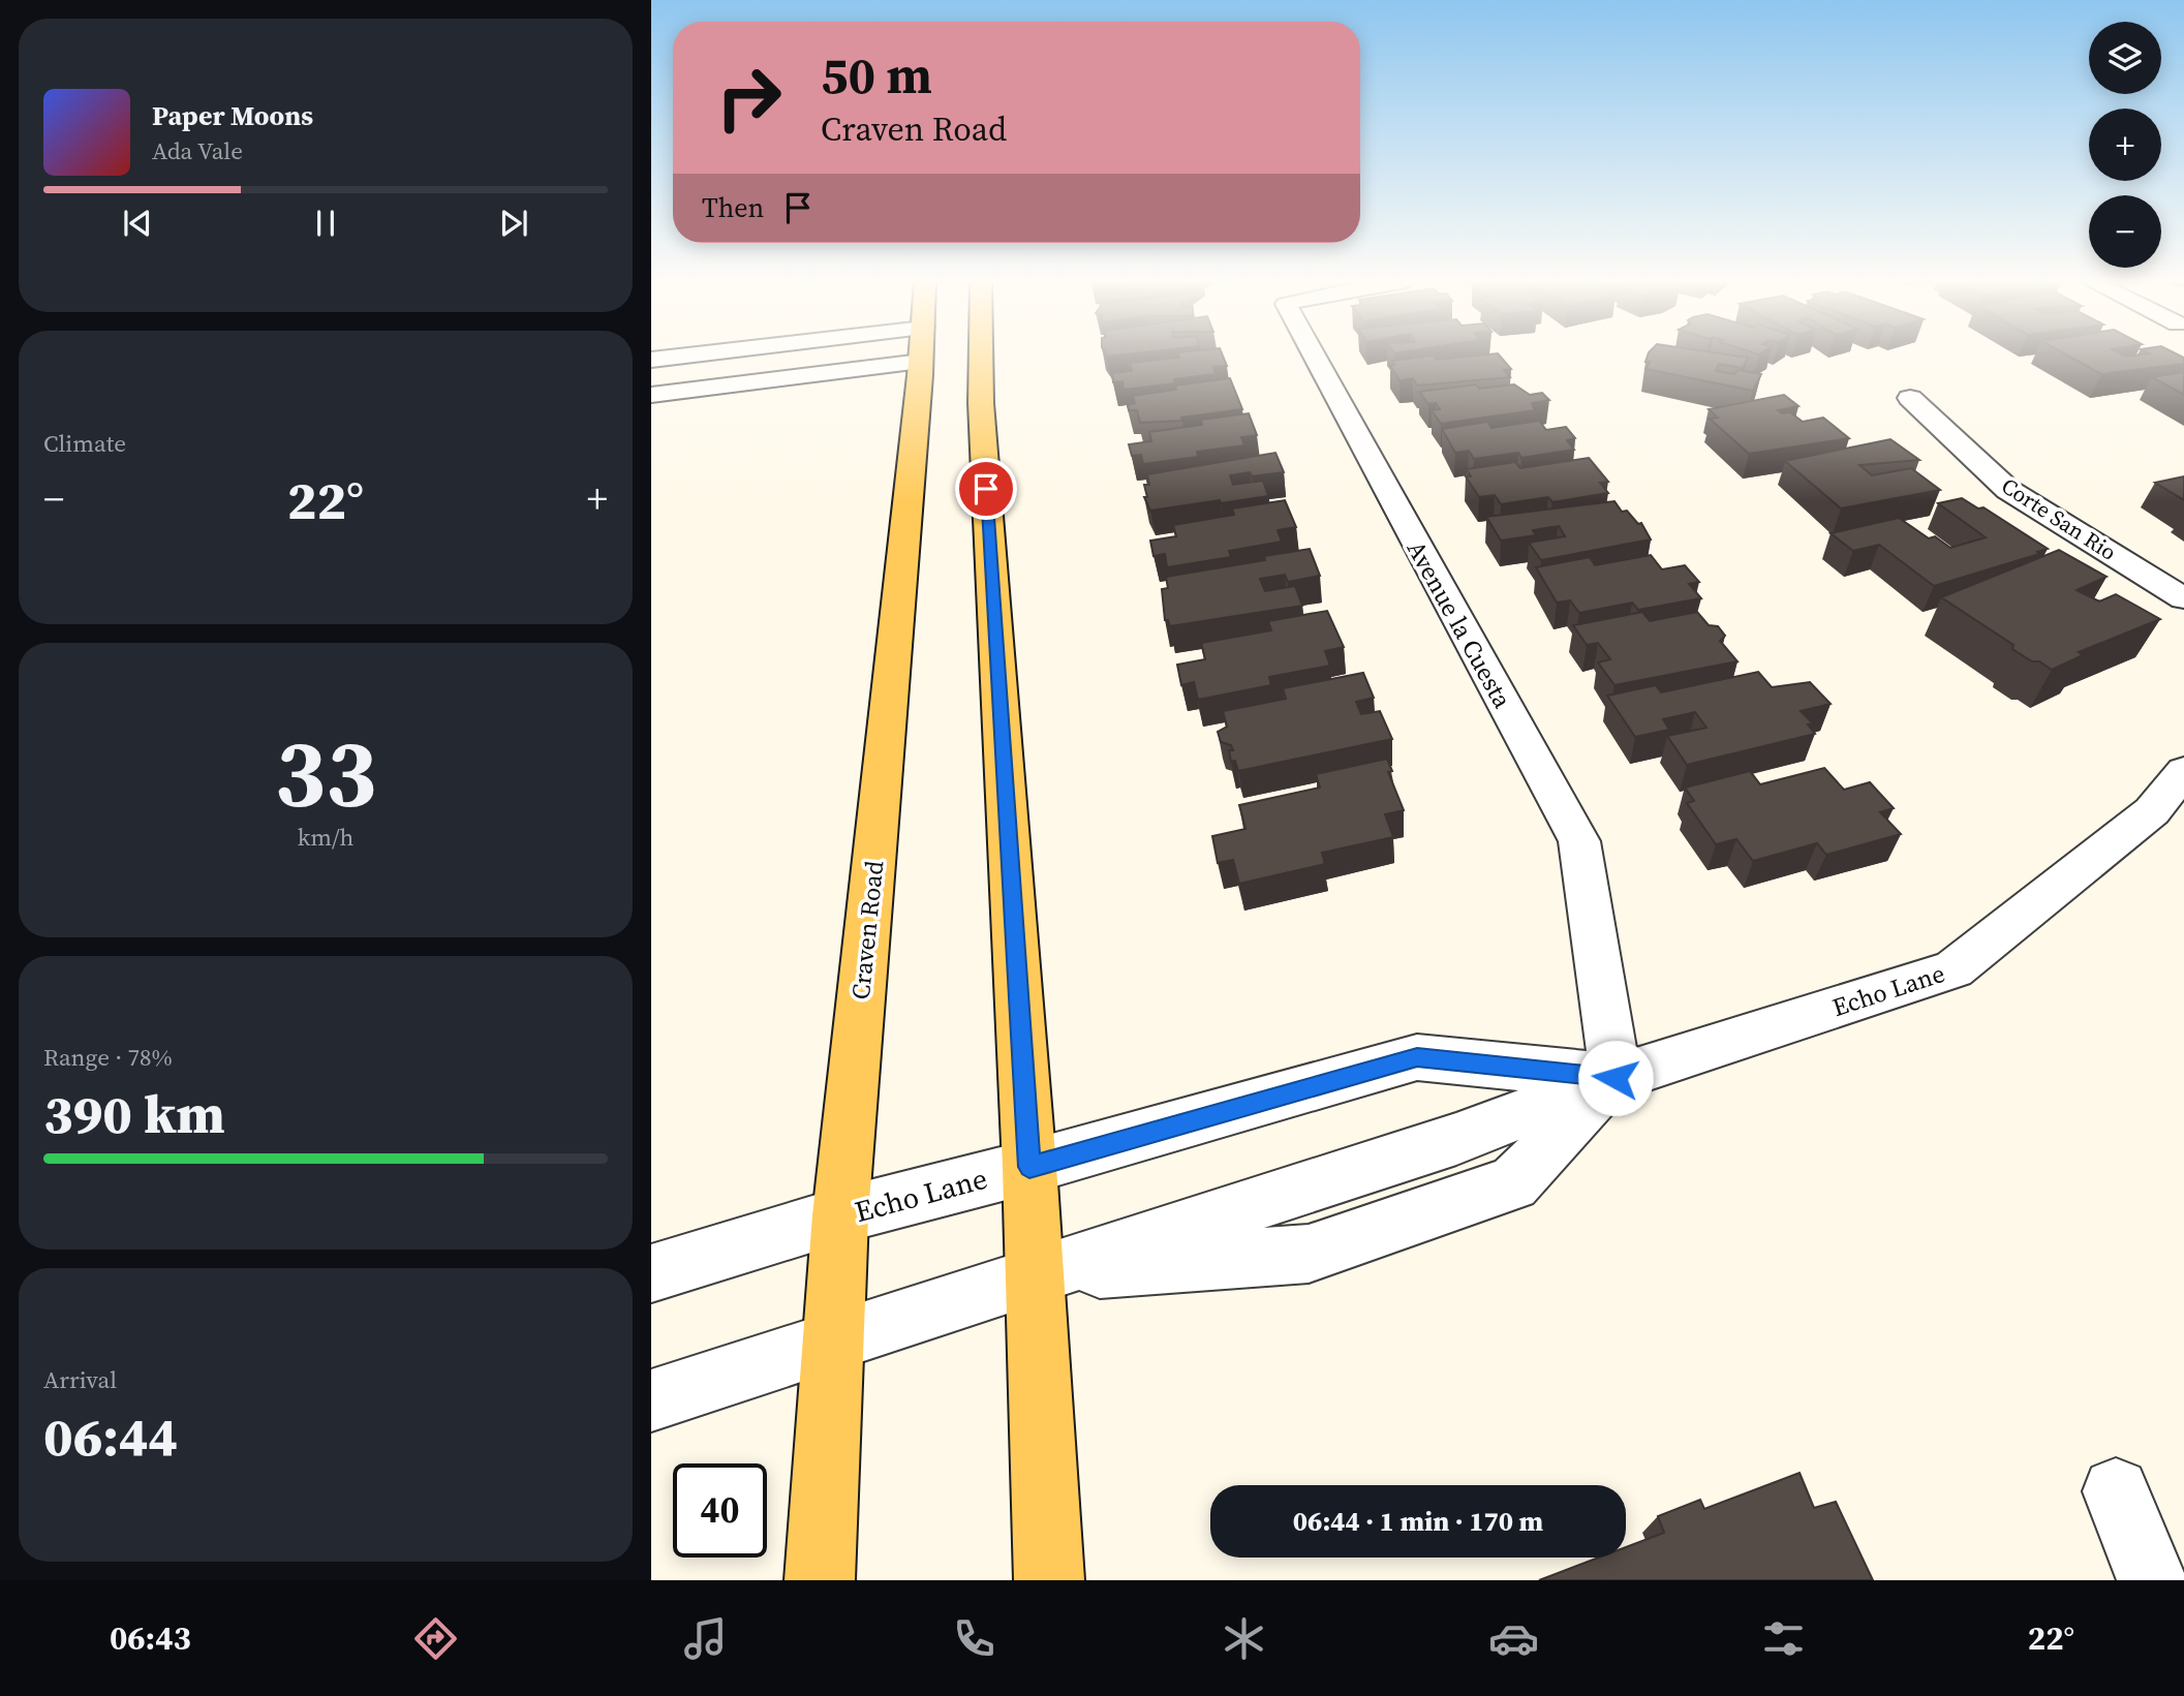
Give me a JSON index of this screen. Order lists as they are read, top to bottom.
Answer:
{
  "streets": {
    "main road": ["Craven Road"],
    "street": ["Corte San Rio", "Avenue la Cuesta", "Echo Lane"]
  },
  "crossings": [
    ["Avenue la Cuesta", "Echo Lane"],
    ["Craven Road", "Echo Lane"]
  ],
  "page": {
    "map_buttons": ["+", "−"],
    "turn": ["50 m", "Craven Road"],
    "song": ["Paper Moons", "Ada Vale"],
    "then": "Then",
    "tile": [
      "Climate",
      ["33", "km/h"],
      ["Range · 78%", "390 km"],
      ["Arrival", "06:44"]
    ],
    "heat": ["−", "22°", "+"],
    "limit": "40",
    "trip": "06:44 · 1 min · 170 m",
    "tabs": ["06:43", "22°"]
  }
}
